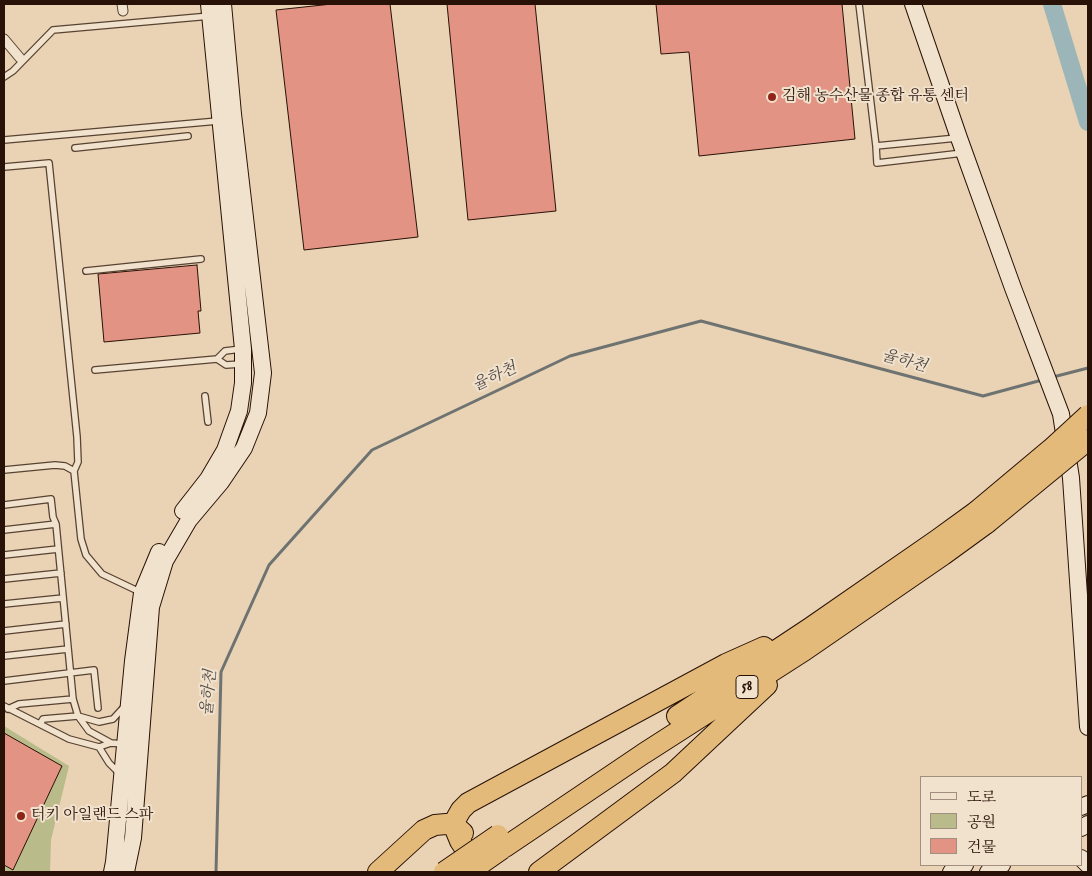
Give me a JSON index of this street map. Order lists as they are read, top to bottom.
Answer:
{
  "streets": {
    "highway": ["58"]
  },
  "water": ["율하천"],
  "places": ["김해 농수산물 종합 유통 센터", "터키 아일랜드 스파"],
  "legend": ["도로", "공원", "건물"]
}
